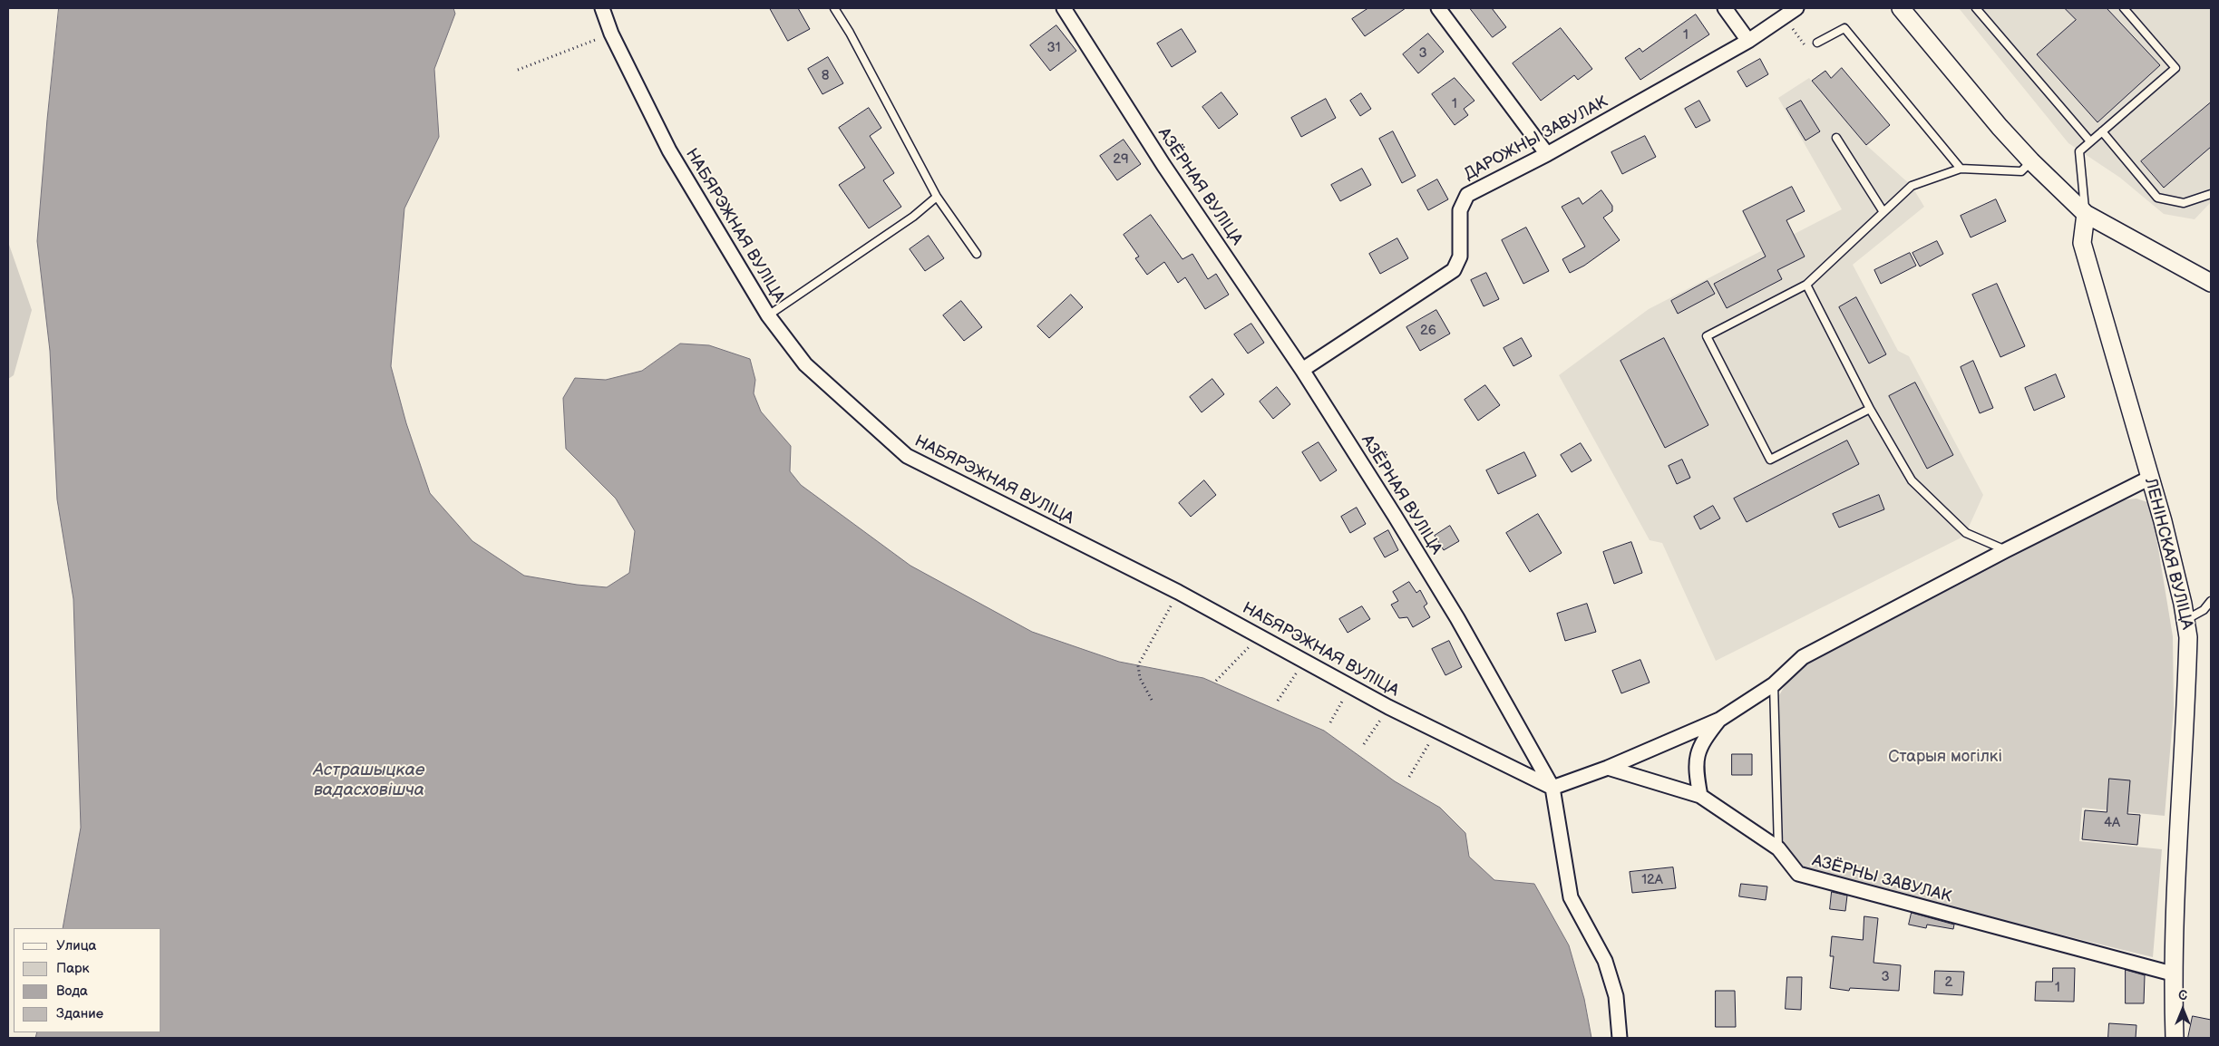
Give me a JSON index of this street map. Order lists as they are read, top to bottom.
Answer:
{
  "streets": {
    "street": [
      "ДАРОЖНЫ ЗАВУЛАК",
      "АЗЁРНАЯ ВУЛІЦА",
      "НАБЯРЭЖНАЯ ВУЛІЦА",
      "ЛЕНІНСКАЯ ВУЛІЦА",
      "АЗЁРНЫ ЗАВУЛАК"
    ]
  },
  "crossings": [
    ["ДАРОЖНЫ ЗАВУЛАК", "АЗЁРНАЯ ВУЛІЦА"],
    ["АЗЁРНАЯ ВУЛІЦА", "НАБЯРЭЖНАЯ ВУЛІЦА"],
    ["ЛЕНІНСКАЯ ВУЛІЦА", "АЗЁРНЫ ЗАВУЛАК"]
  ],
  "water": ["Астрашыцкае вадасховішча"],
  "parks": ["Старыя могілкі"],
  "house_numbers": [
    "1",
    "31",
    "3",
    "8",
    "1",
    "29",
    "26",
    "4А",
    "12А",
    "3",
    "2",
    "1"
  ],
  "legend": [
    "Улица",
    "Парк",
    "Вода",
    "Здание"
  ],
  "north": "top"
}
